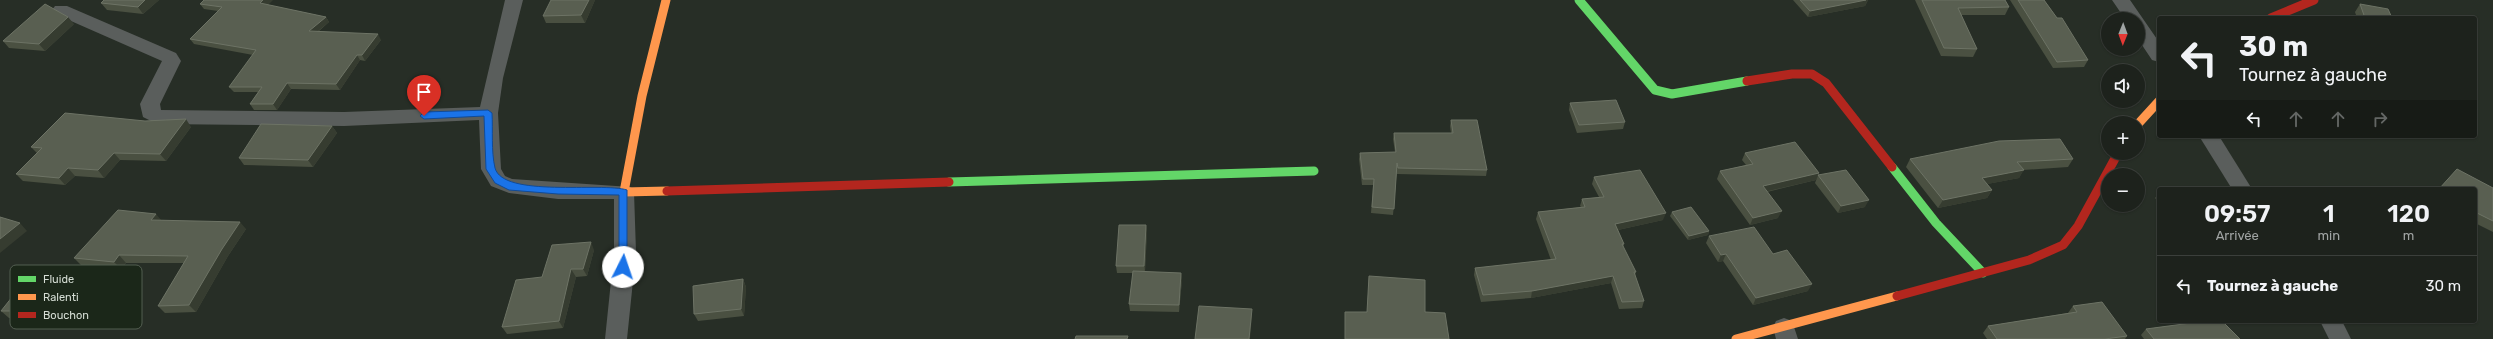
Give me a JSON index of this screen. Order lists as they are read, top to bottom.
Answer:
{
  "legend": ["Fluide", "Ralenti", "Bouchon"],
  "north": "bottom",
  "page": {
    "map_buttons": ["+", "−"],
    "turn": ["30 m", "Tournez à gauche"],
    "eta": [
      "09:57",
      "Arrivée",
      "1",
      "min",
      "120",
      "m"
    ],
    "list": [
      {
        "name": "Tournez à gauche",
        "value": "30 m"
      }
    ]
  }
}
